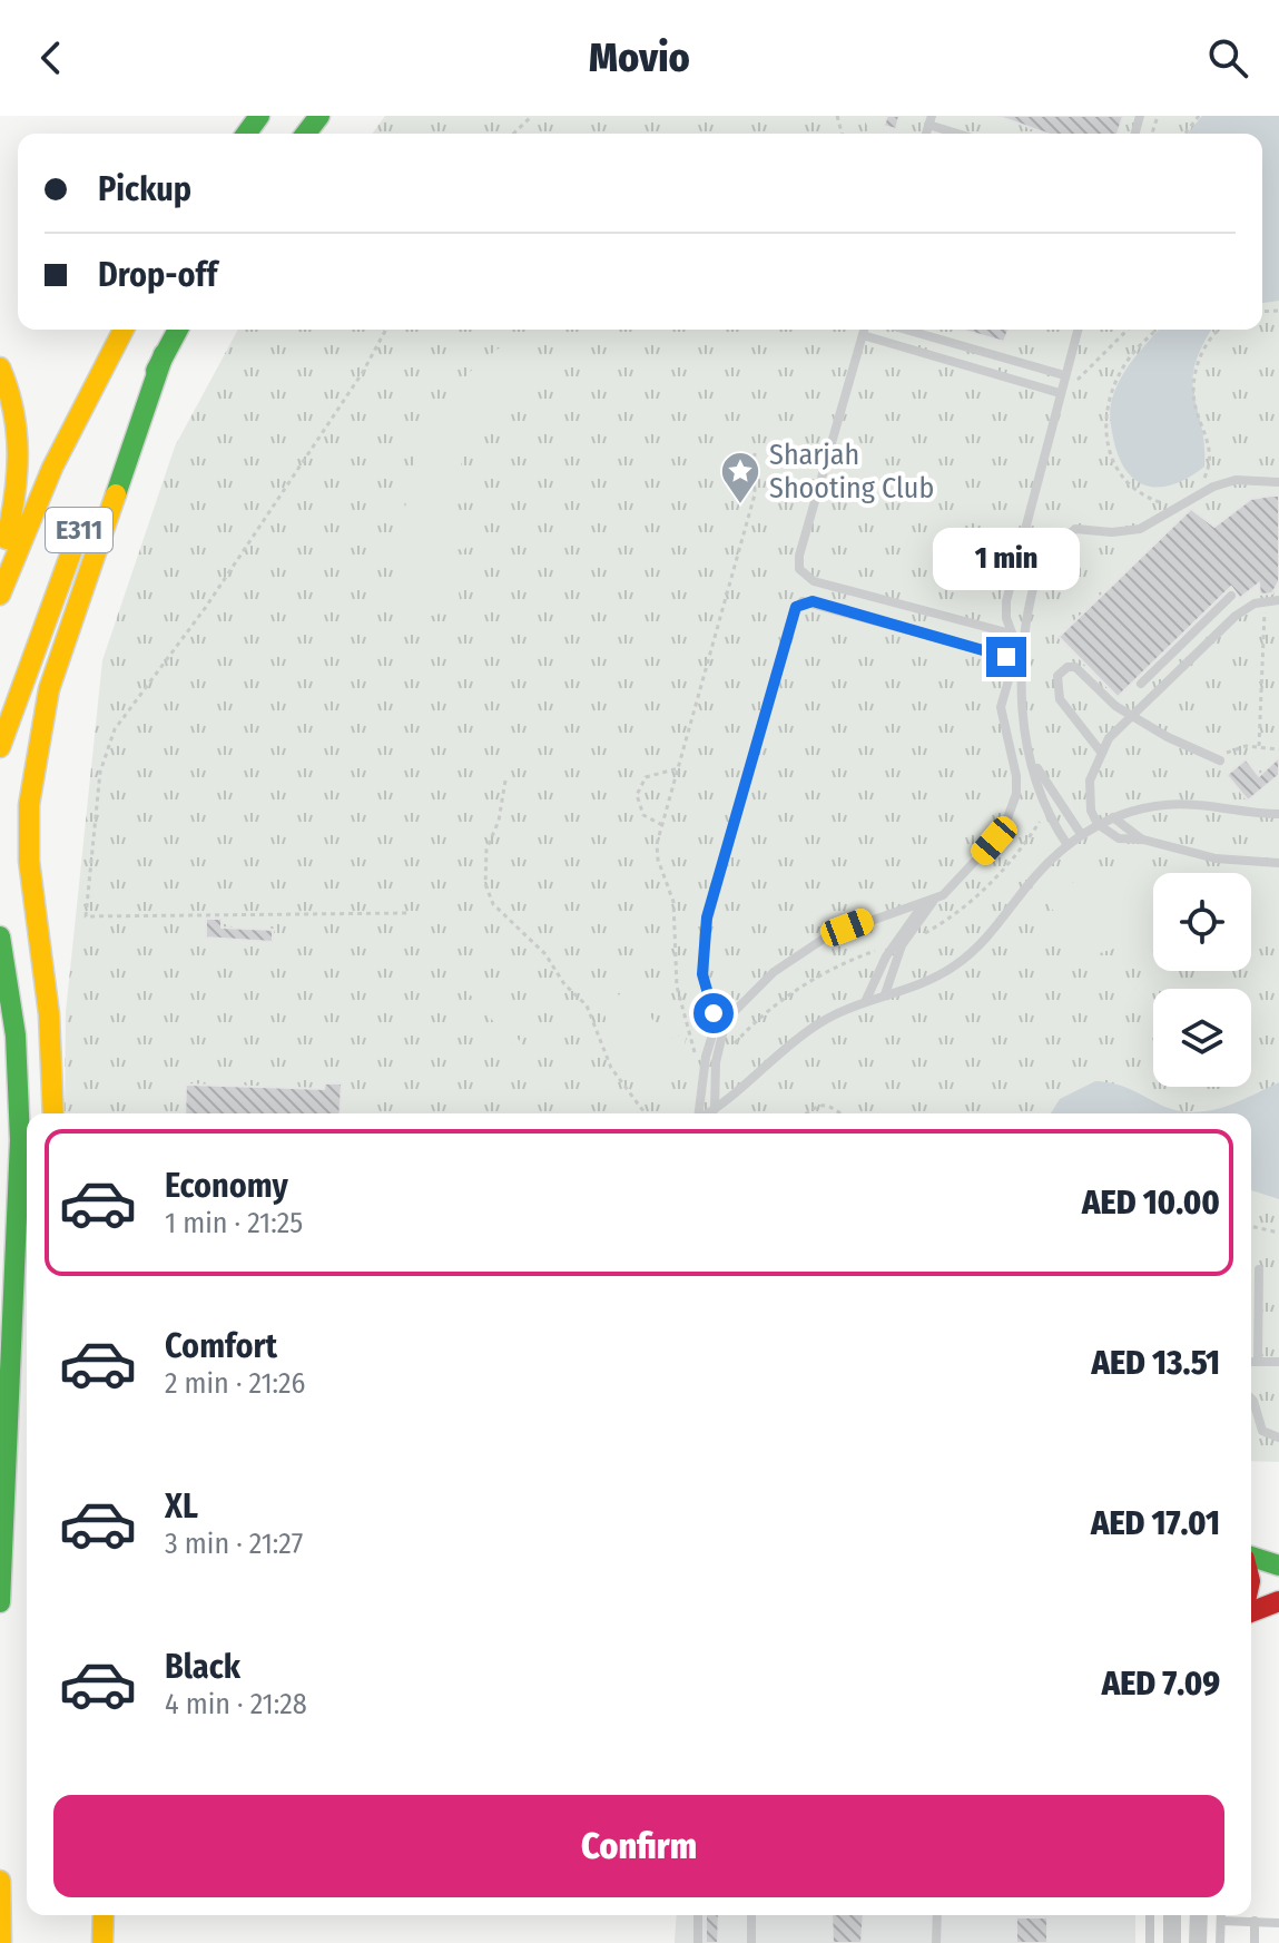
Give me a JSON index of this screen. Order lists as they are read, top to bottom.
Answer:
{
  "streets": {
    "main road": ["E311"]
  },
  "places": {
    "place": ["Sharjah Shooting Club"]
  },
  "page": {
    "header": "Movio",
    "banner": ["Pickup", "Drop-off"],
    "bubble": "1 min",
    "list": [
      {
        "name": "Economy",
        "note": "1 min · 21:25",
        "value": "AED 10.00"
      },
      {
        "name": "Comfort",
        "note": "2 min · 21:26",
        "value": "AED 13.51"
      },
      {
        "name": "XL",
        "note": "3 min · 21:27",
        "value": "AED 17.01"
      },
      {
        "name": "Black",
        "note": "4 min · 21:28",
        "value": "AED 7.09"
      }
    ],
    "buttons": "Confirm"
  }
}
